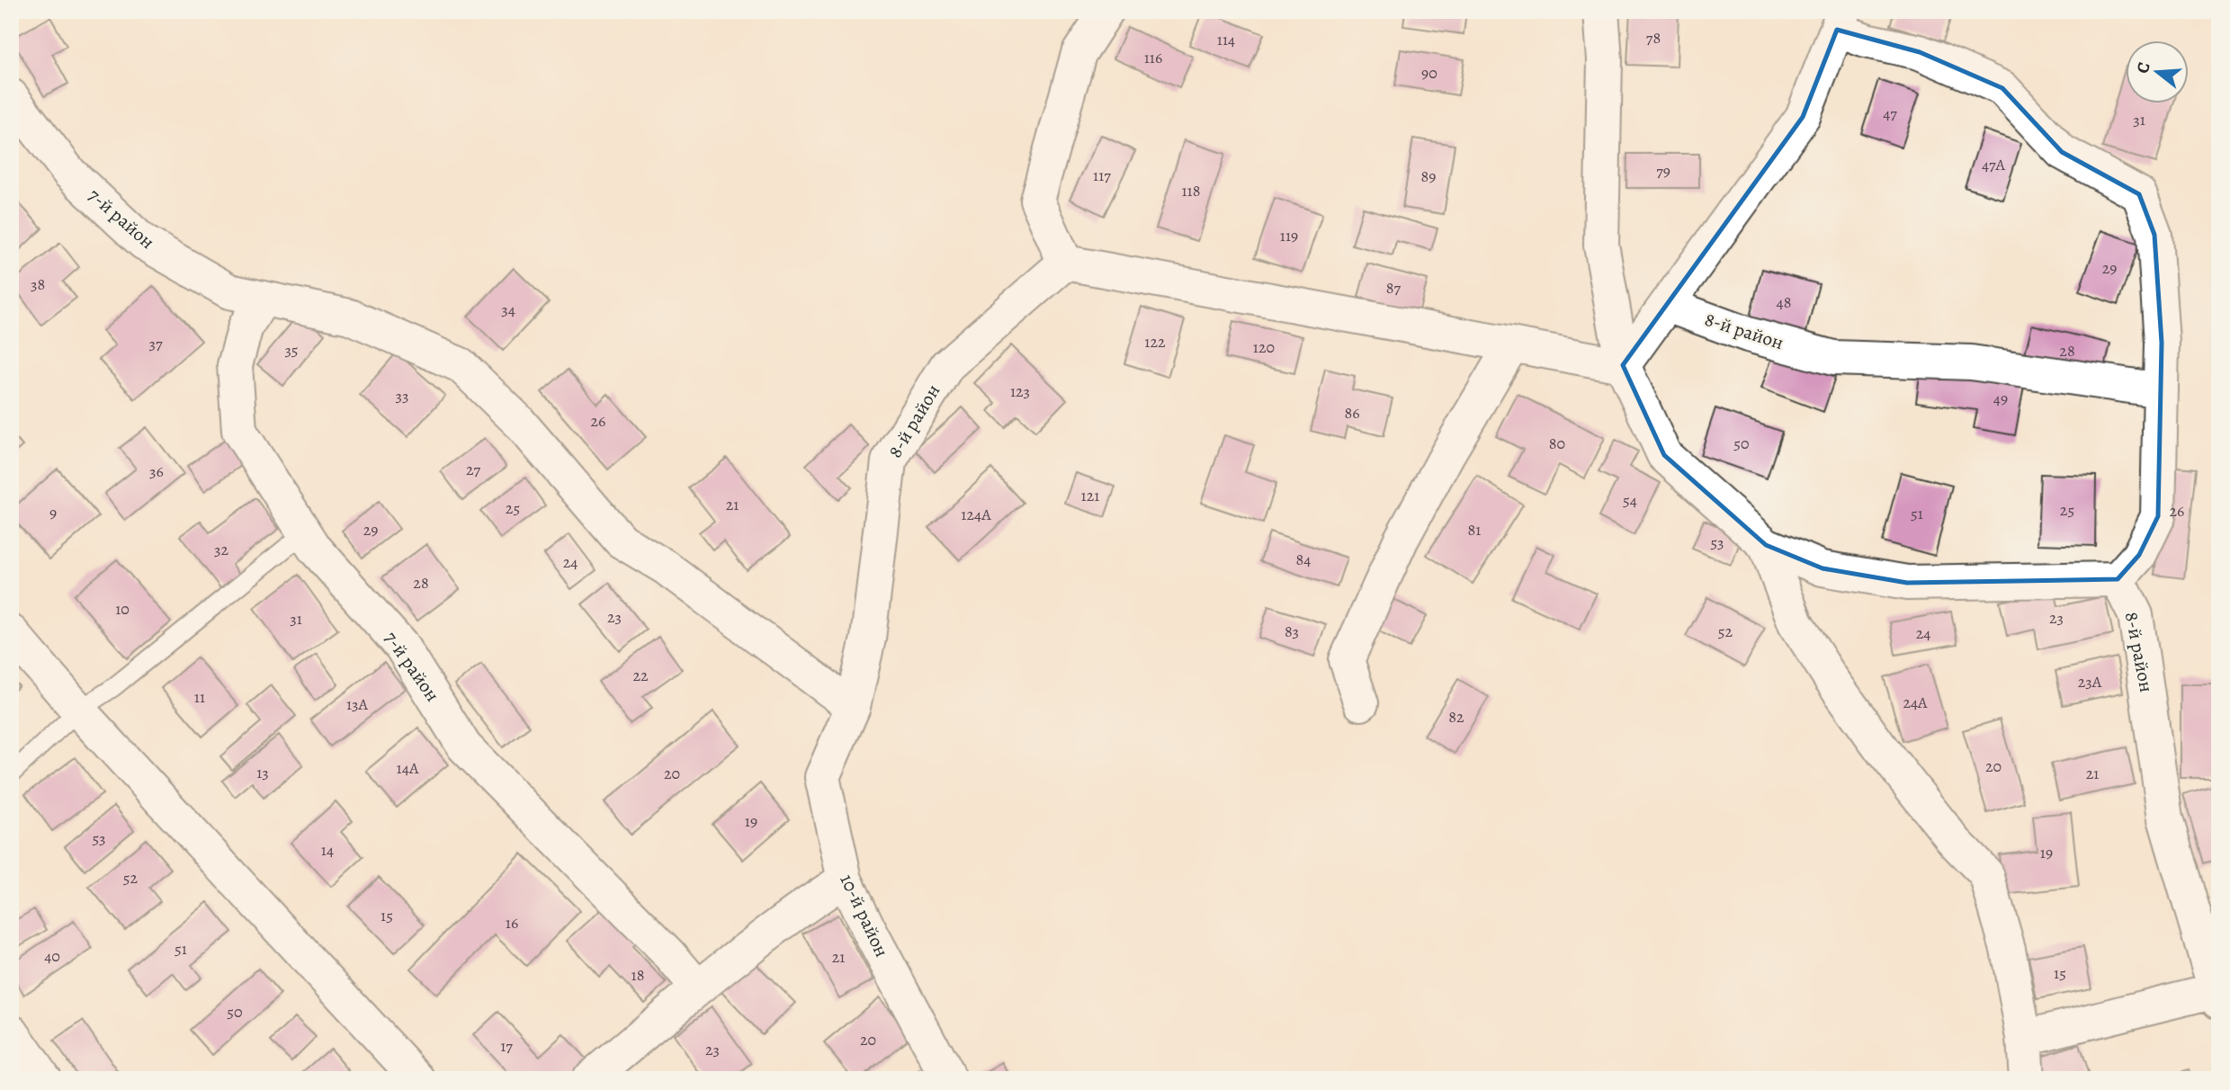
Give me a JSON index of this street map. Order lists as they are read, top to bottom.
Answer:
{
  "streets": {
    "street": ["7-й район", "8-й район", "10-й район"]
  },
  "crossings": [
    ["7-й район", "8-й район"],
    ["7-й район", "10-й район"],
    ["8-й район", "10-й район"]
  ],
  "house_numbers": [
    "78",
    "114",
    "116",
    "90",
    "47",
    "31",
    "47А",
    "79",
    "117",
    "89",
    "118",
    "119",
    "29",
    "38",
    "87",
    "48",
    "34",
    "122",
    "37",
    "120",
    "35",
    "28",
    "123",
    "33",
    "49",
    "86",
    "26",
    "80",
    "50",
    "27",
    "36",
    "121",
    "54",
    "21",
    "25",
    "25",
    "26",
    "9",
    "51",
    "124А",
    "29",
    "81",
    "53",
    "32",
    "84",
    "24",
    "28",
    "10",
    "23",
    "23",
    "31",
    "83",
    "52",
    "24",
    "22",
    "23А",
    "11",
    "24А",
    "13А",
    "82",
    "20",
    "14А",
    "13",
    "20",
    "21",
    "19",
    "53",
    "14",
    "19",
    "52",
    "15",
    "16",
    "51",
    "40",
    "21",
    "15",
    "18",
    "50",
    "20",
    "17",
    "23"
  ],
  "north": "left"
}
